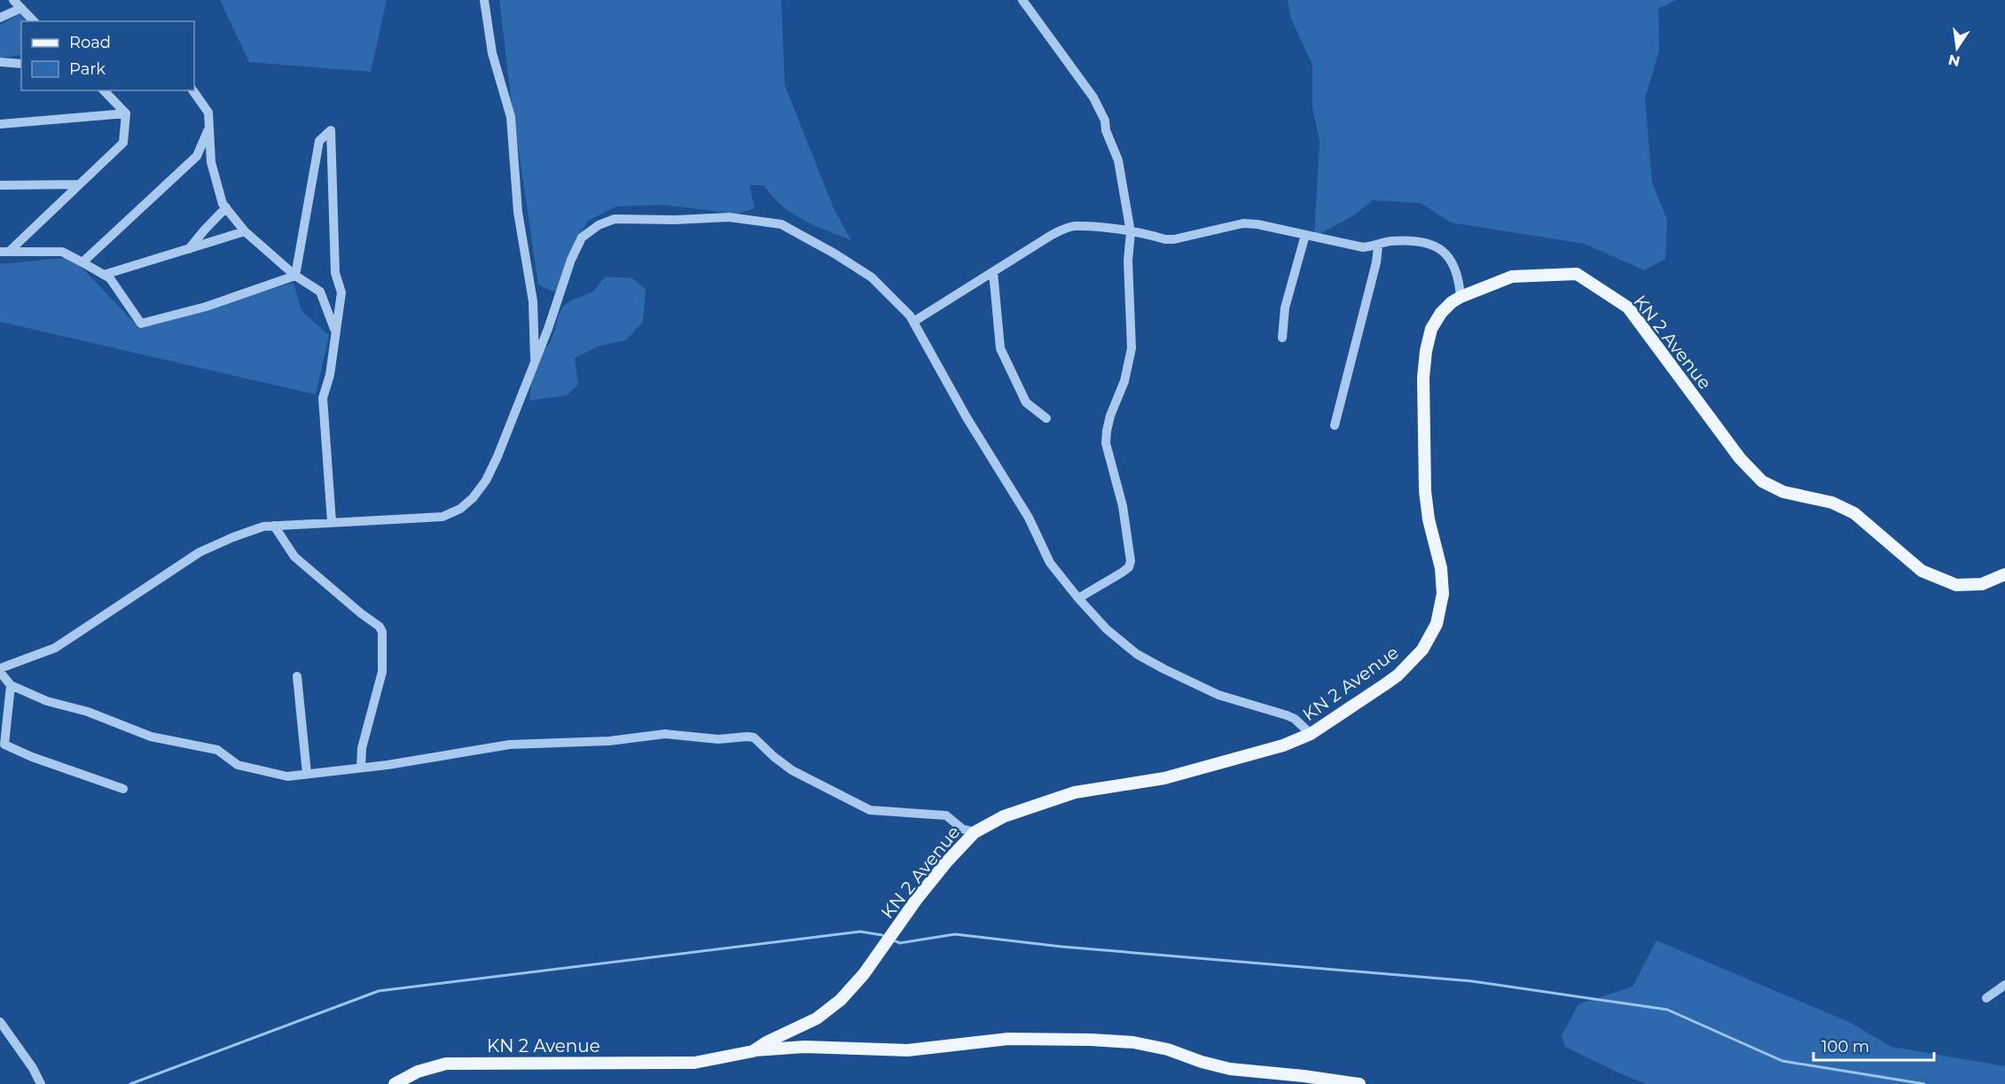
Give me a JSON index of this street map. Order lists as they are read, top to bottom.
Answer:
{
  "streets": {
    "main road": ["KN 2 Avenue"]
  },
  "legend": ["Road", "Park"],
  "scale_bar": "100 m",
  "north": "bottom"
}
